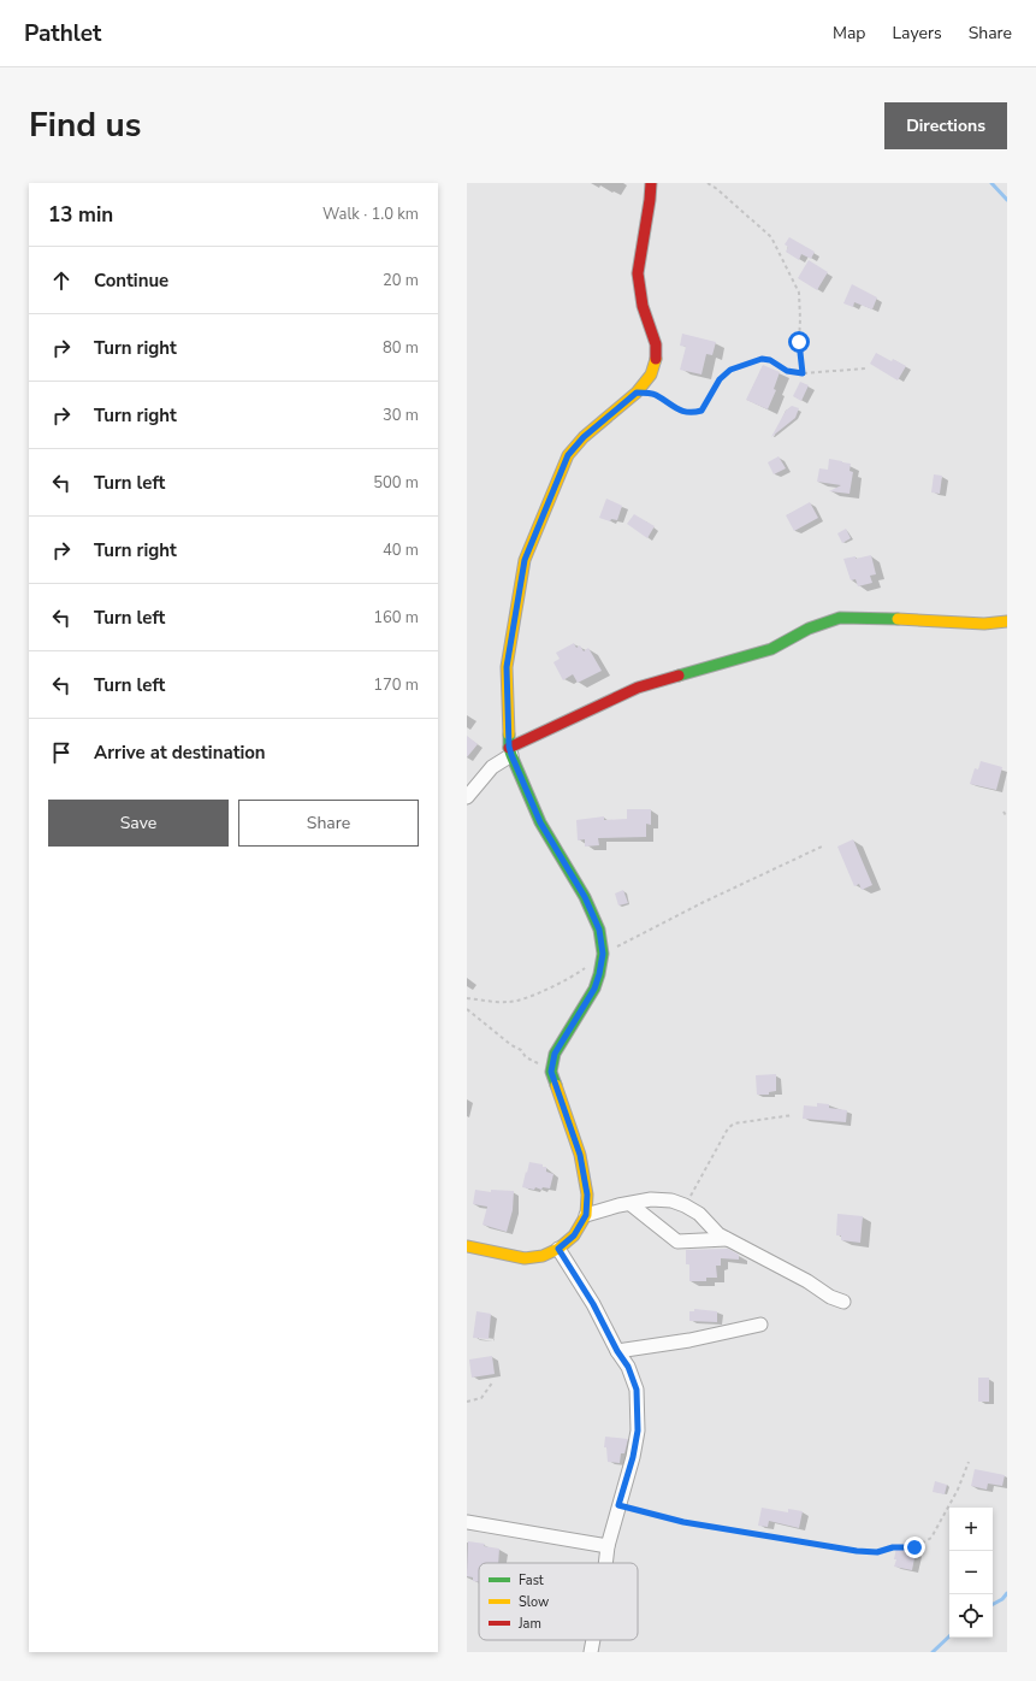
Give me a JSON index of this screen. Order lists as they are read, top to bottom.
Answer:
{
  "legend": ["Fast", "Slow", "Jam"],
  "page": {
    "header": "Pathlet",
    "nav": ["Map", "Layers", "Share"],
    "title": "Find us",
    "buttons": [
      "Directions",
      ["Save", "Share"]
    ],
    "heading": ["13 min", "Walk · 1.0 km"],
    "list": [
      ["Continue", "20 m"],
      ["Turn right", "80 m"],
      ["Turn right", "30 m"],
      ["Turn left", "500 m"],
      ["Turn right", "40 m"],
      ["Turn left", "160 m"],
      ["Turn left", "170 m"],
      "Arrive at destination"
    ],
    "map_buttons": ["+", "−"]
  }
}
